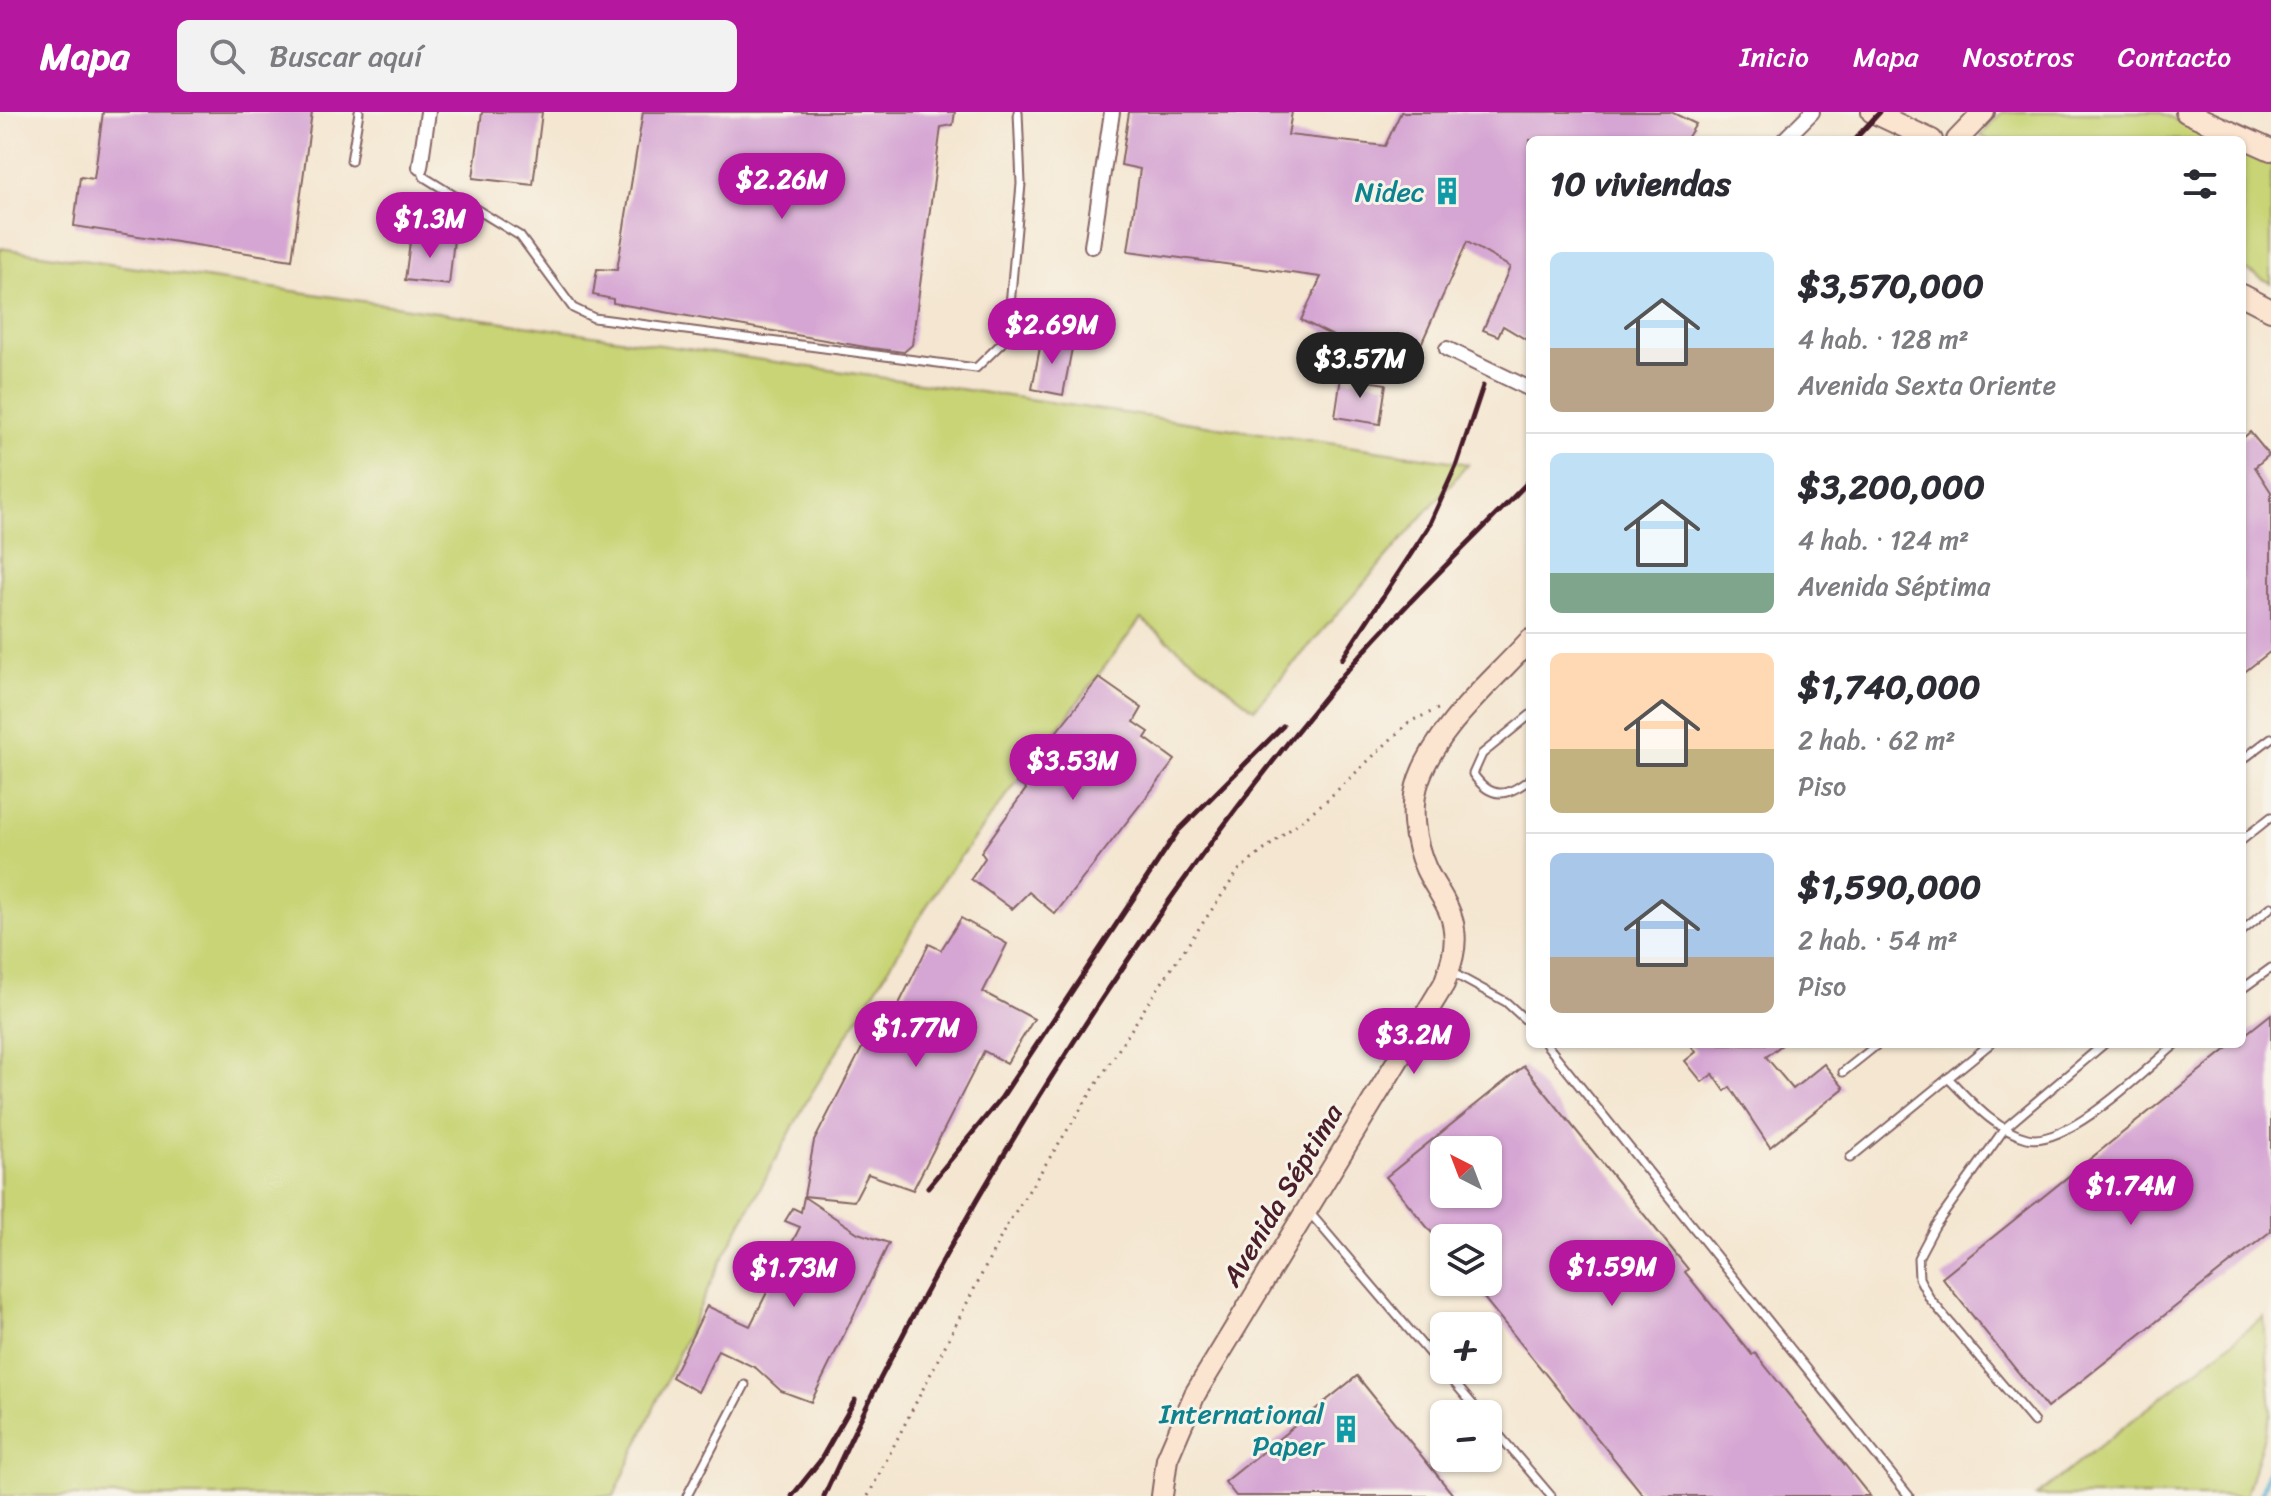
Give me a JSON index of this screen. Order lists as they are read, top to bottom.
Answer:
{
  "streets": {
    "street": ["Avenida Séptima"]
  },
  "places": {
    "building": ["Nidec", "International Paper"]
  },
  "north": "top left",
  "page": {
    "header": "Mapa",
    "search": "Buscar aquí",
    "nav": [
      "Inicio",
      "Mapa",
      "Nosotros",
      "Contacto"
    ],
    "heading": "10 viviendas",
    "price": [
      "$2.26M",
      "$1.3M",
      "$2.69M",
      "$3.57M",
      "$3.53M",
      "$1.77M",
      "$3.2M",
      "$1.74M",
      "$1.59M",
      "$1.73M"
    ],
    "list": [
      {
        "name": "$3,570,000",
        "note": "4 hab. · 128 m² · Avenida Sexta Oriente"
      },
      {
        "name": "$3,200,000",
        "note": "4 hab. · 124 m² · Avenida Séptima"
      },
      {
        "name": "$1,740,000",
        "note": "2 hab. · 62 m² · Piso"
      },
      {
        "name": "$1,590,000",
        "note": "2 hab. · 54 m² · Piso"
      }
    ],
    "map_buttons": ["+", "−"]
  }
}
